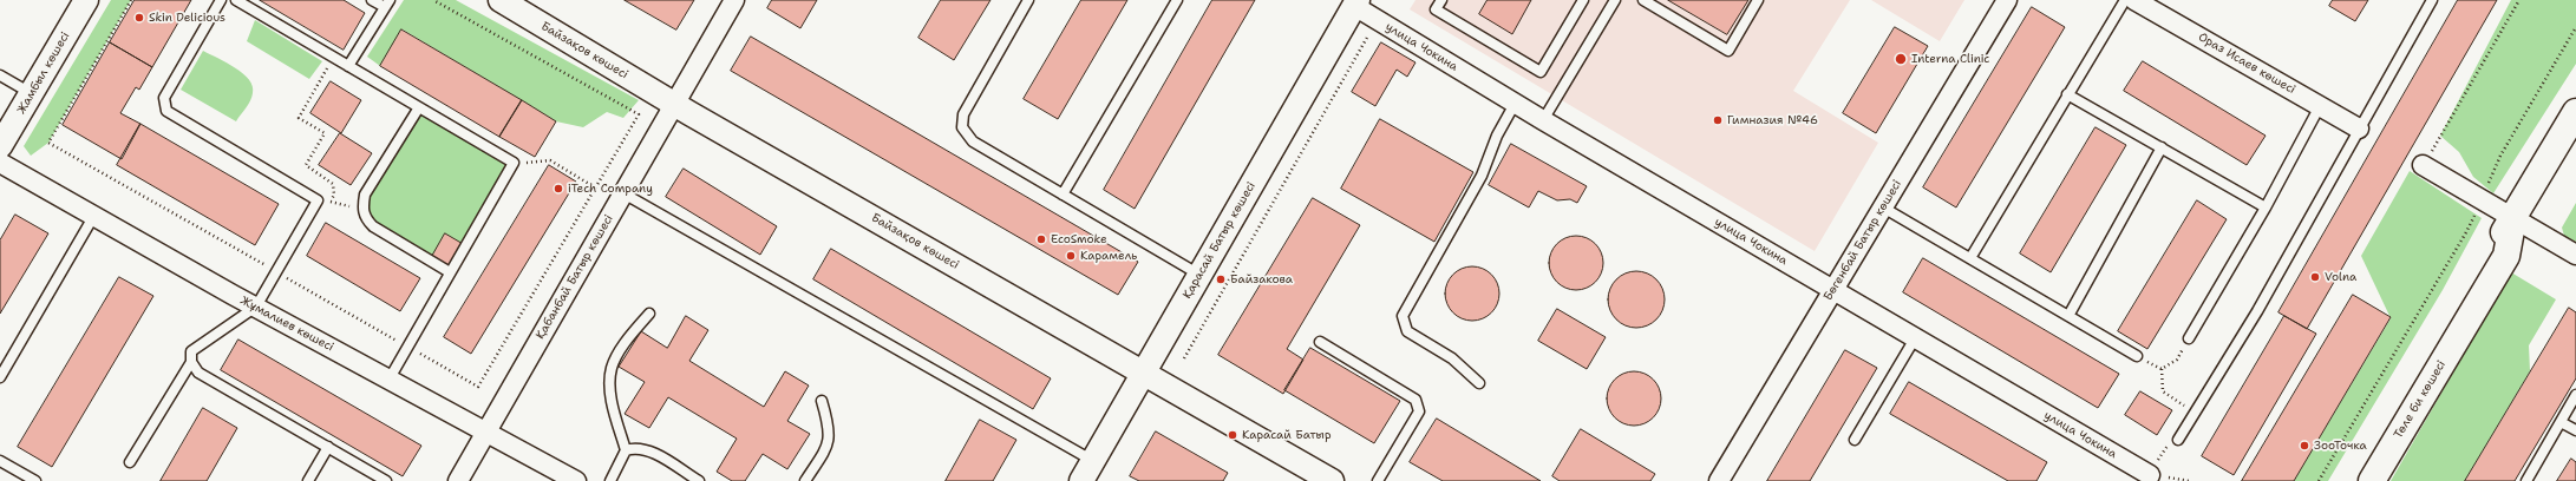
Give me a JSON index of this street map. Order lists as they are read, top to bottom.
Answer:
{
  "streets": {
    "main road": ["Төле би көшесі"],
    "street": [
      "улица Чокина",
      "Байзақов көшесі",
      "Ораз Исаев көшесі",
      "Жамбыл көшесі",
      "Қарасай Батыр көшесі",
      "Бөгенбай Батыр көшесі",
      "Қабанбай Батыр көшесі",
      "Жұмалиев көшесі"
    ]
  },
  "crossings": [
    ["улица Чокина", "Қарасай Батыр көшесі"],
    ["улица Чокина", "Бөгенбай Батыр көшесі"],
    ["Байзақов көшесі", "Қарасай Батыр көшесі"],
    ["Байзақов көшесі", "Қабанбай Батыр көшесі"],
    ["Қабанбай Батыр көшесі", "Жұмалиев көшесі"]
  ],
  "places": [
    "Skin Delicious",
    "Interna Clinic",
    "Гимназия №46",
    "iTech Company",
    "EcoSmoke",
    "Карамель",
    "Volna",
    "Байзакова",
    "Карасай Батыр",
    "ЗооТочка"
  ]
}
